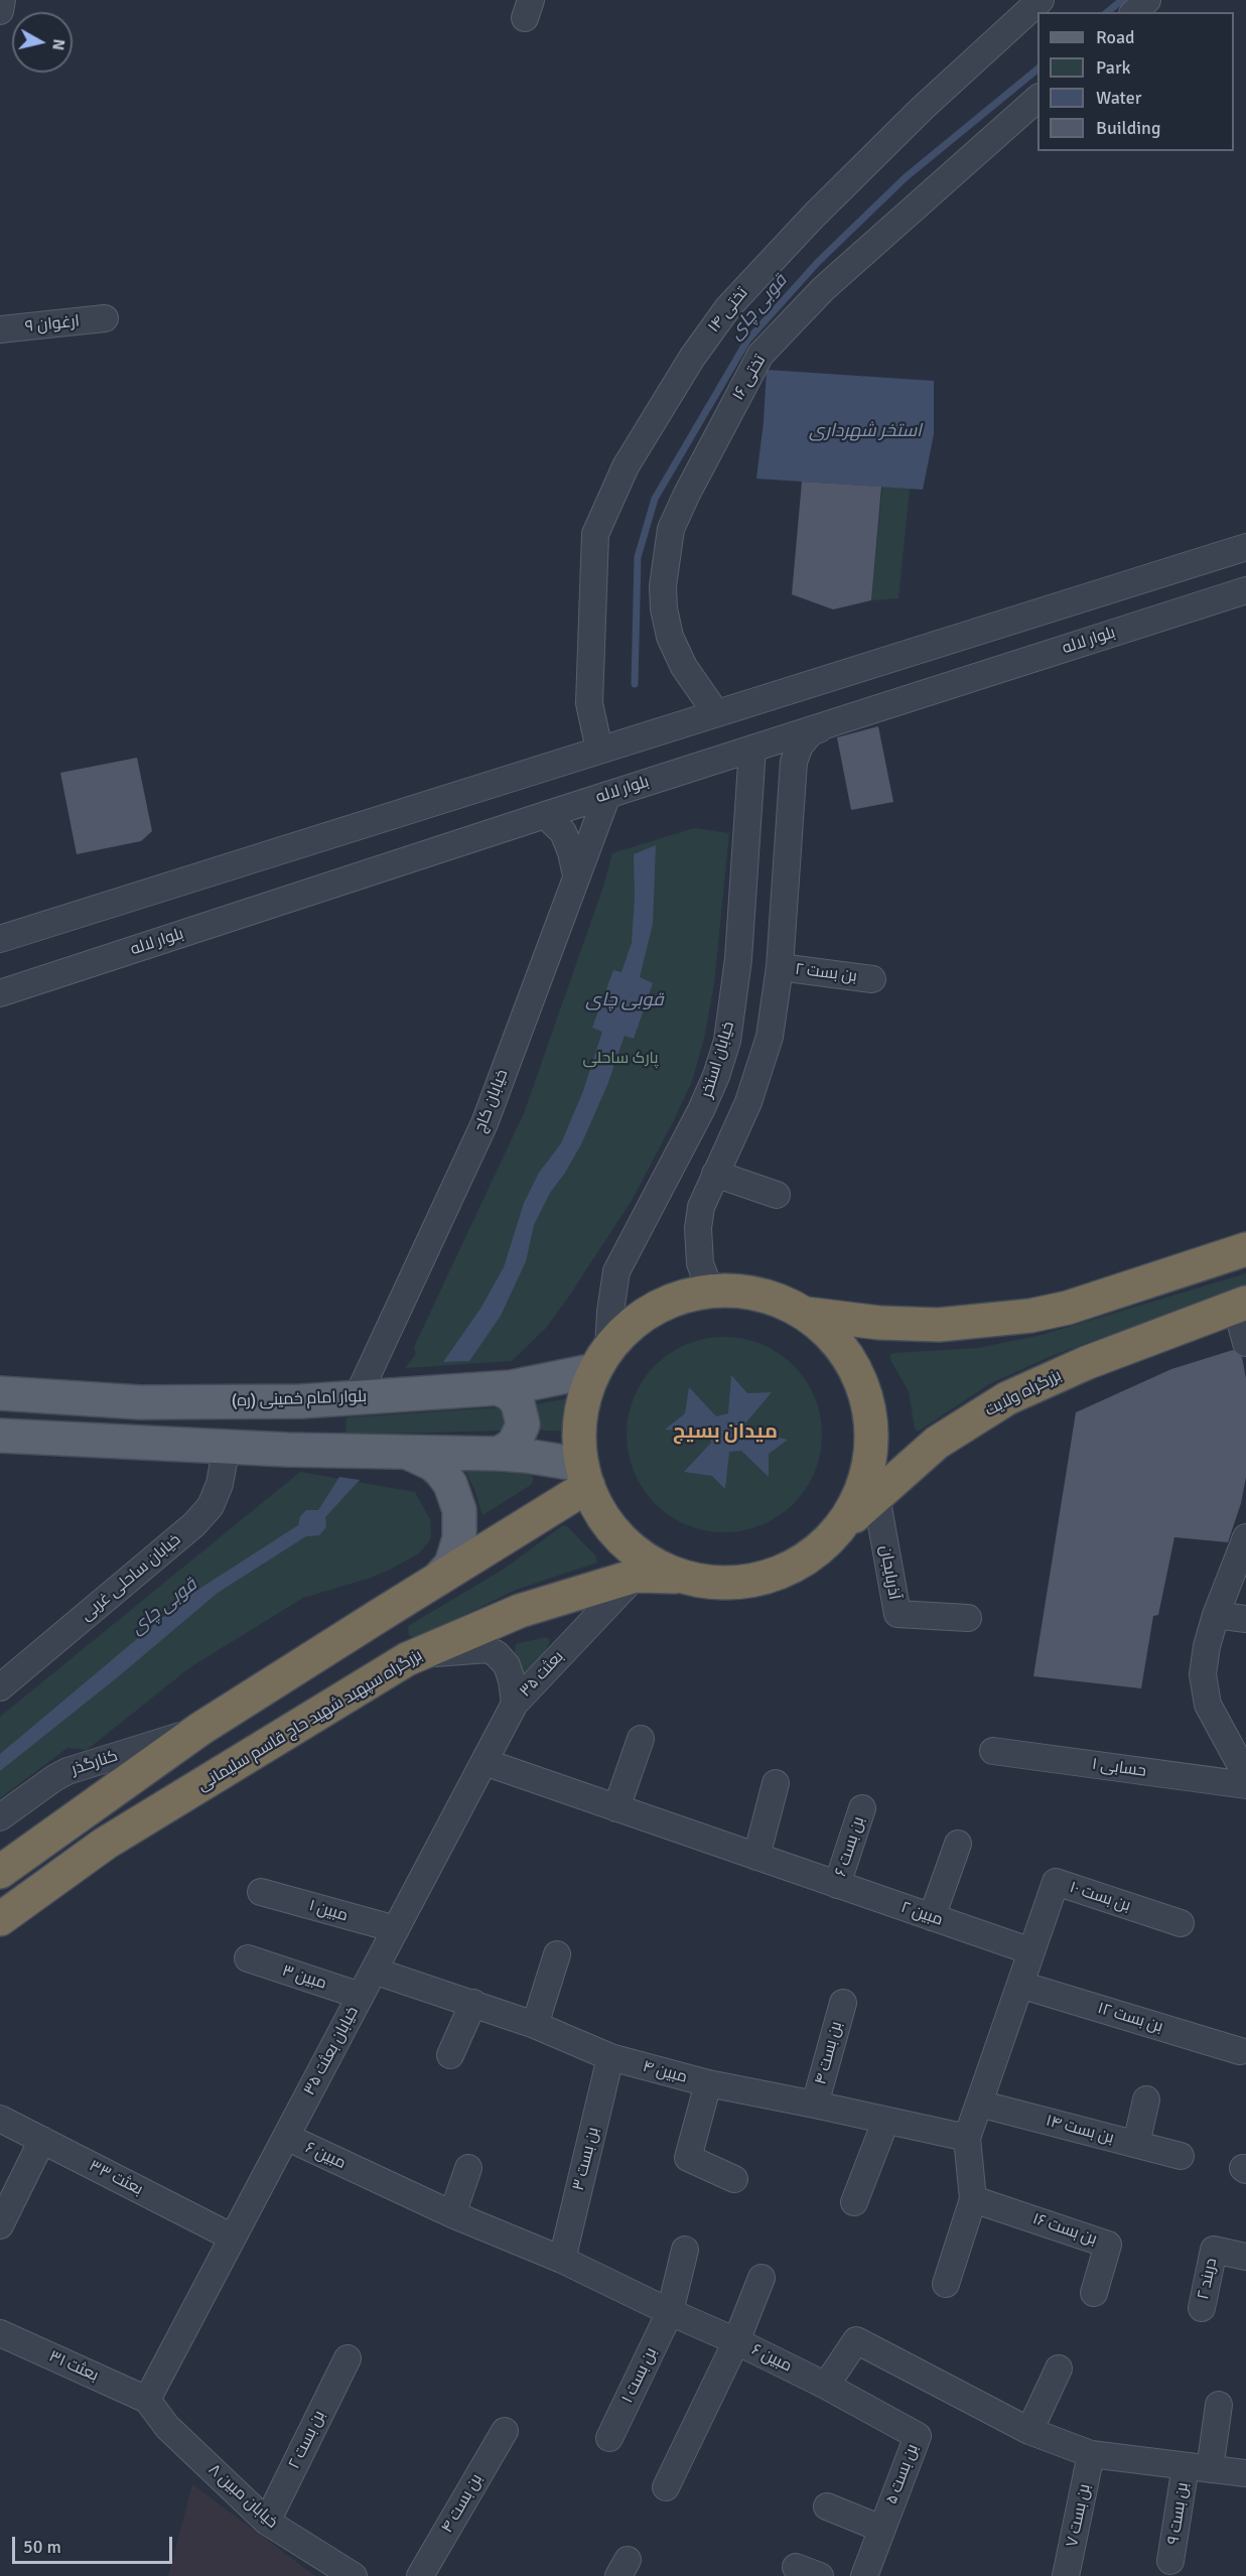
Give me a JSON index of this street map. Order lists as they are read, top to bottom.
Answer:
{
  "streets": {
    "highway": ["بزرگراه ولایت", "بزرگراه سپهبد شهید حاج قاسم سلیمانی"],
    "main road": ["بلوار امام خمینی (ره)"],
    "street": [
      "تختی ۱۴",
      "ارغوان ۹",
      "تختی ۱۶",
      "بلوار لاله",
      "بن بست ۲",
      "خیابان استخر",
      "خیابان کاج",
      "آذربایجان",
      "خیابان ساحلی غربی",
      "بعثت ۳۵",
      "کنارگذر",
      "حسابی ۱",
      "بن بست ۶",
      "بن بست ۱۰",
      "مبین ۱",
      "مبین ۲",
      "مبین ۳",
      "بن بست ۱۲",
      "خیابان بعثت ۳۵",
      "بن بست ۴",
      "مبین ۴",
      "بن بست ۱۴",
      "مبین ۶",
      "بن بست ۳",
      "بعثت ۳۳",
      "بن بست ۱۶",
      "دربند ۲",
      "بعثت ۳۱",
      "بن بست ۱",
      "بن بست ۵",
      "خیابان مبین ۸",
      "بن بست ۹",
      "بن بست ۷"
    ]
  },
  "crossings": [
    ["بلوار لاله", "خیابان استخر"],
    ["بلوار لاله", "خیابان کاج"],
    ["بن بست ۲", "خیابان مبین ۸"],
    ["خیابان استخر", "بلوار امام خمینی (ره)"],
    ["خیابان کاج", "بلوار امام خمینی (ره)"],
    ["بزرگراه ولایت", "آذربایجان"],
    ["بعثت ۳۵", "بزرگراه سپهبد شهید حاج قاسم سلیمانی"],
    ["بعثت ۳۵", "خیابان بعثت ۳۵"],
    ["بن بست ۶", "مبین ۲"],
    ["بن بست ۱۰", "مبین ۲"],
    ["مبین ۱", "خیابان بعثت ۳۵"],
    ["مبین ۲", "خیابان بعثت ۳۵"],
    ["مبین ۳", "خیابان بعثت ۳۵"],
    ["خیابان بعثت ۳۵", "مبین ۴"],
    ["خیابان بعثت ۳۵", "مبین ۶"],
    ["خیابان بعثت ۳۵", "بعثت ۳۳"],
    ["خیابان بعثت ۳۵", "بعثت ۳۱"],
    ["خیابان بعثت ۳۵", "خیابان مبین ۸"],
    ["بن بست ۴", "مبین ۴"],
    ["مبین ۴", "بن بست ۳"],
    ["مبین ۶", "بن بست ۳"],
    ["مبین ۶", "بن بست ۱"],
    ["مبین ۶", "بن بست ۵"],
    ["بعثت ۳۱", "خیابان مبین ۸"]
  ],
  "districts": ["میدان بسیج"],
  "water": ["قوبی چای", "استخر شهرداری"],
  "parks": ["پارک ساحلی"],
  "legend": [
    "Road",
    "Park",
    "Water",
    "Building"
  ],
  "scale_bar": "50 m",
  "north": "right"
}
